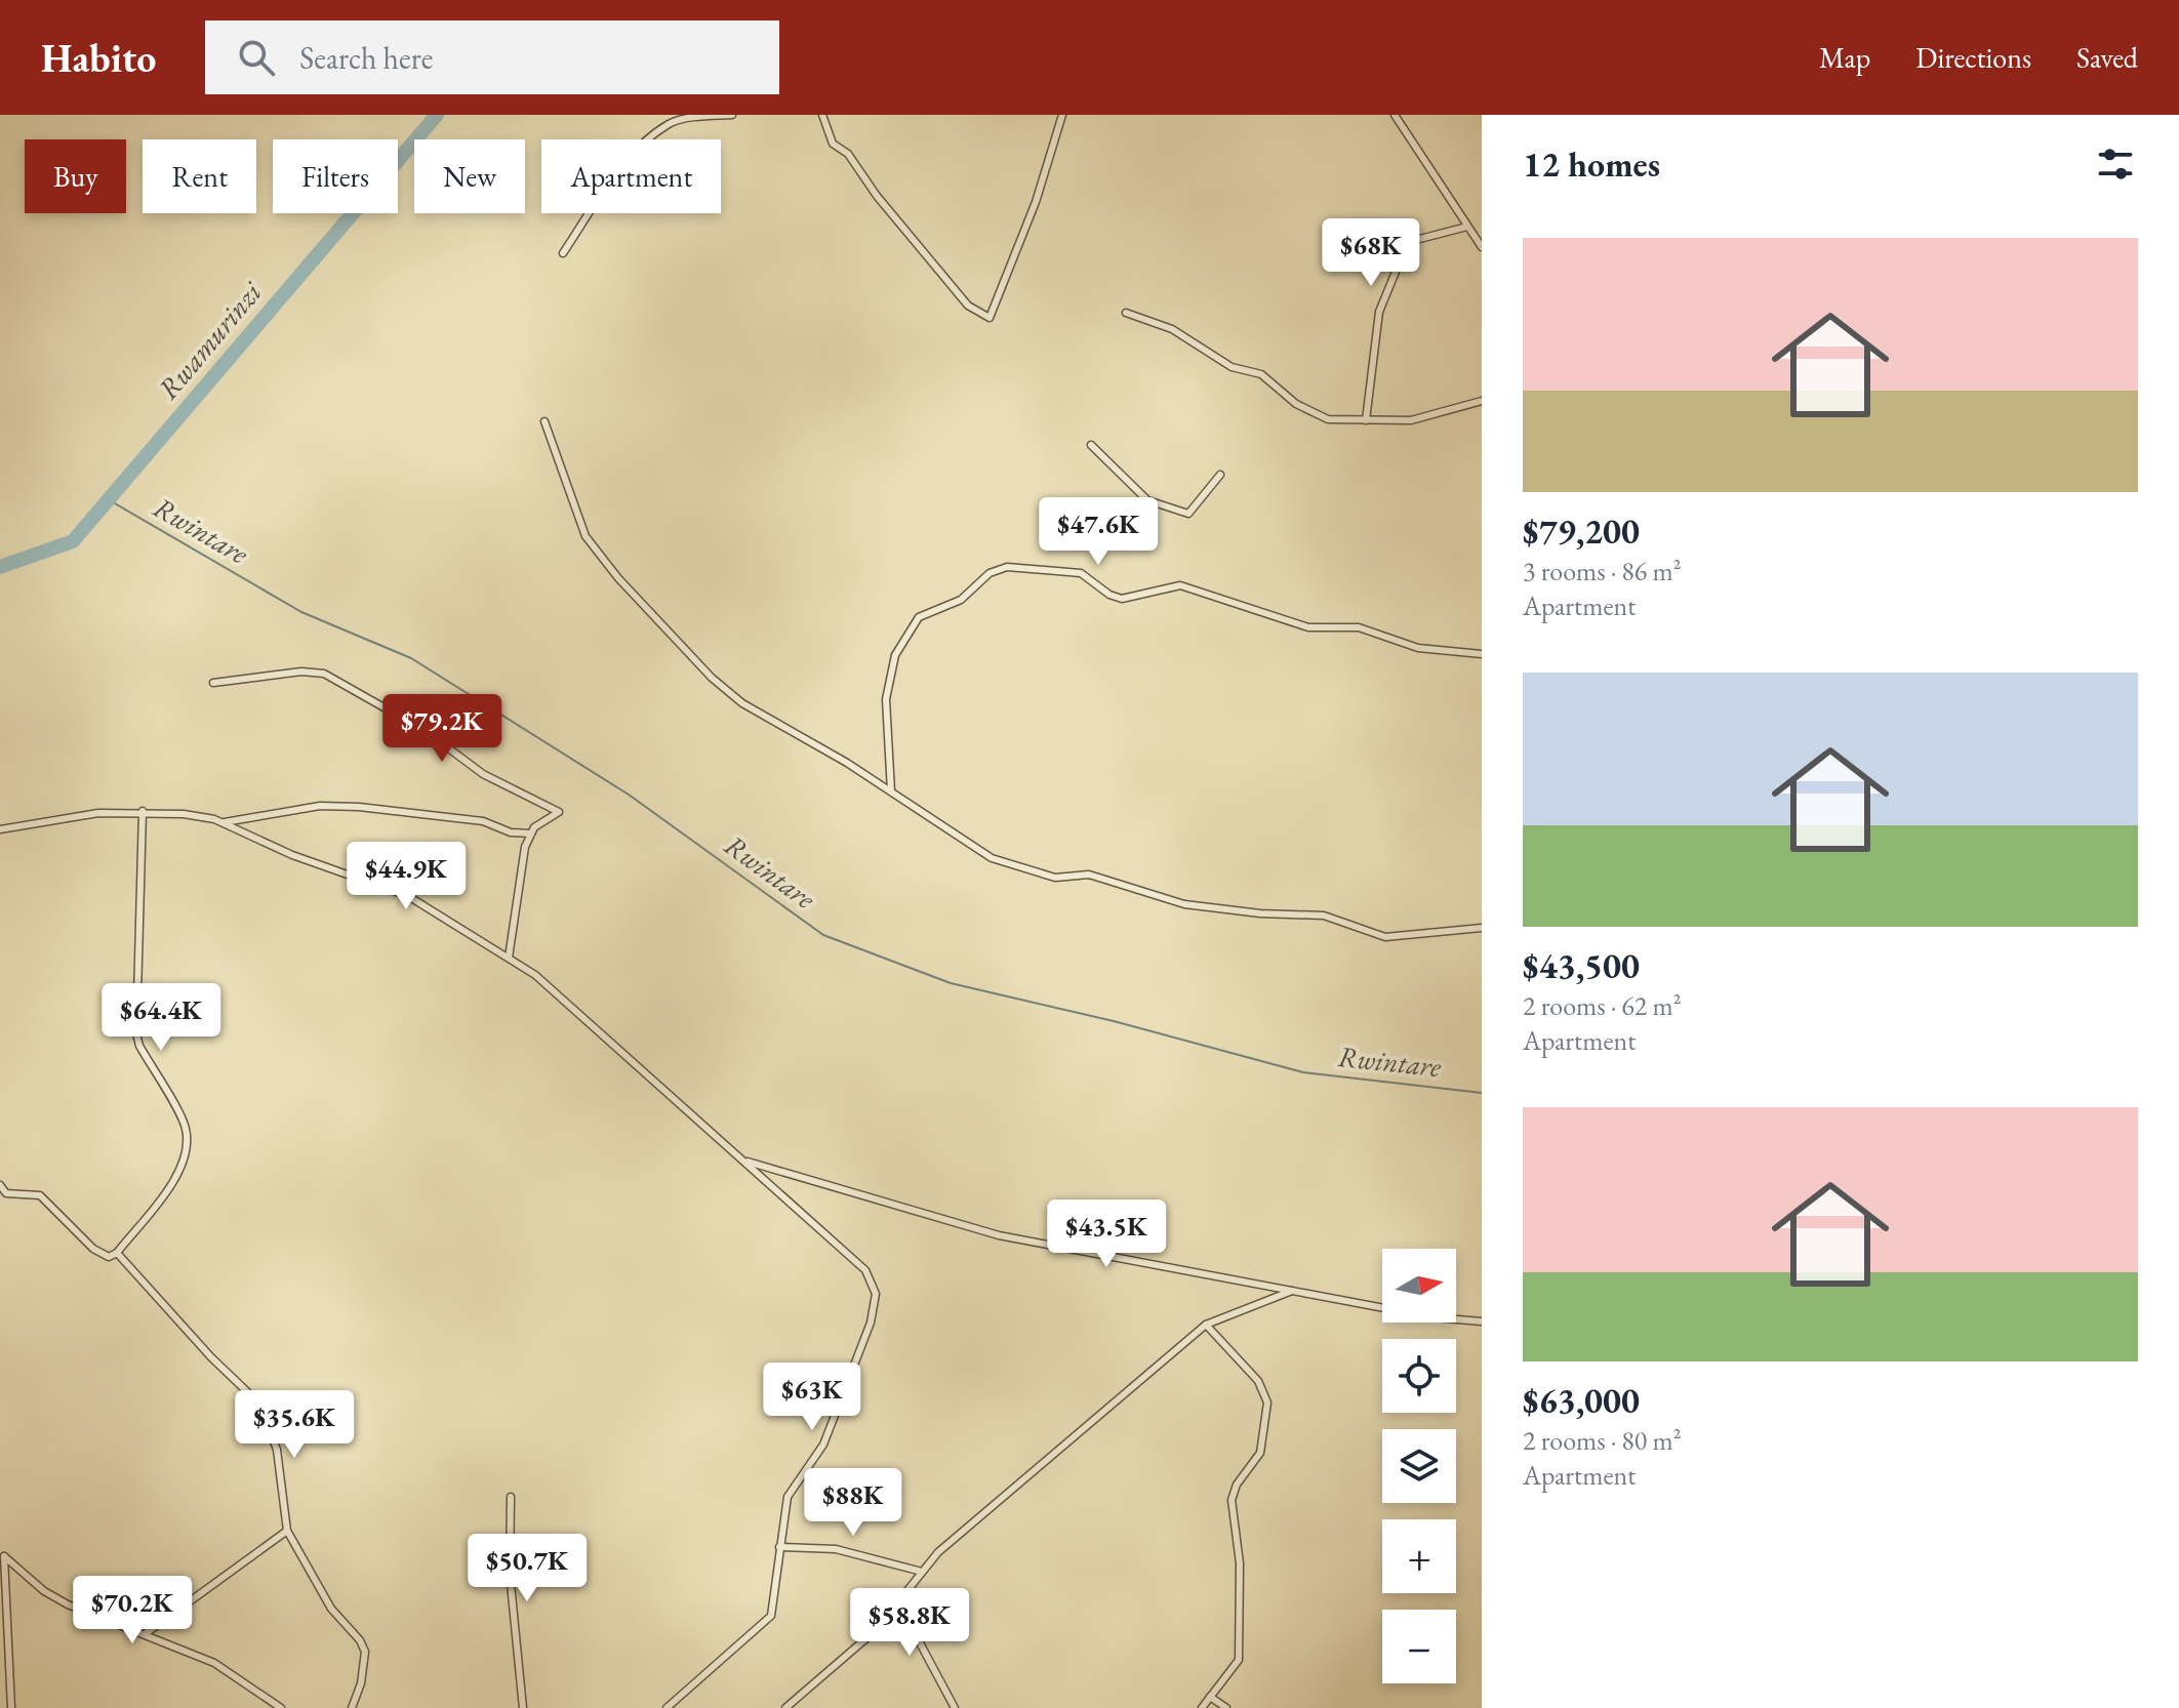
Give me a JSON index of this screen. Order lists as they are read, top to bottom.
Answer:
{
  "water": ["Rwamurinzi", "Rwintare"],
  "north": "right",
  "page": {
    "header": "Habito",
    "search": "Search here",
    "nav": ["Map", "Directions", "Saved"],
    "heading": "12 homes",
    "chip": [
      "Buy",
      "Rent",
      "Filters",
      "New",
      "Apartment"
    ],
    "list": [
      {
        "name": "$79,200",
        "note": "3 rooms · 86 m² · Apartment"
      },
      {
        "name": "$43,500",
        "note": "2 rooms · 62 m² · Apartment"
      },
      {
        "name": "$63,000",
        "note": "2 rooms · 80 m² · Apartment"
      }
    ],
    "price": [
      "$68K",
      "$47.6K",
      "$79.2K",
      "$44.9K",
      "$64.4K",
      "$43.5K",
      "$63K",
      "$35.6K",
      "$88K",
      "$50.7K",
      "$70.2K",
      "$58.8K"
    ],
    "map_buttons": ["+", "−"]
  }
}
